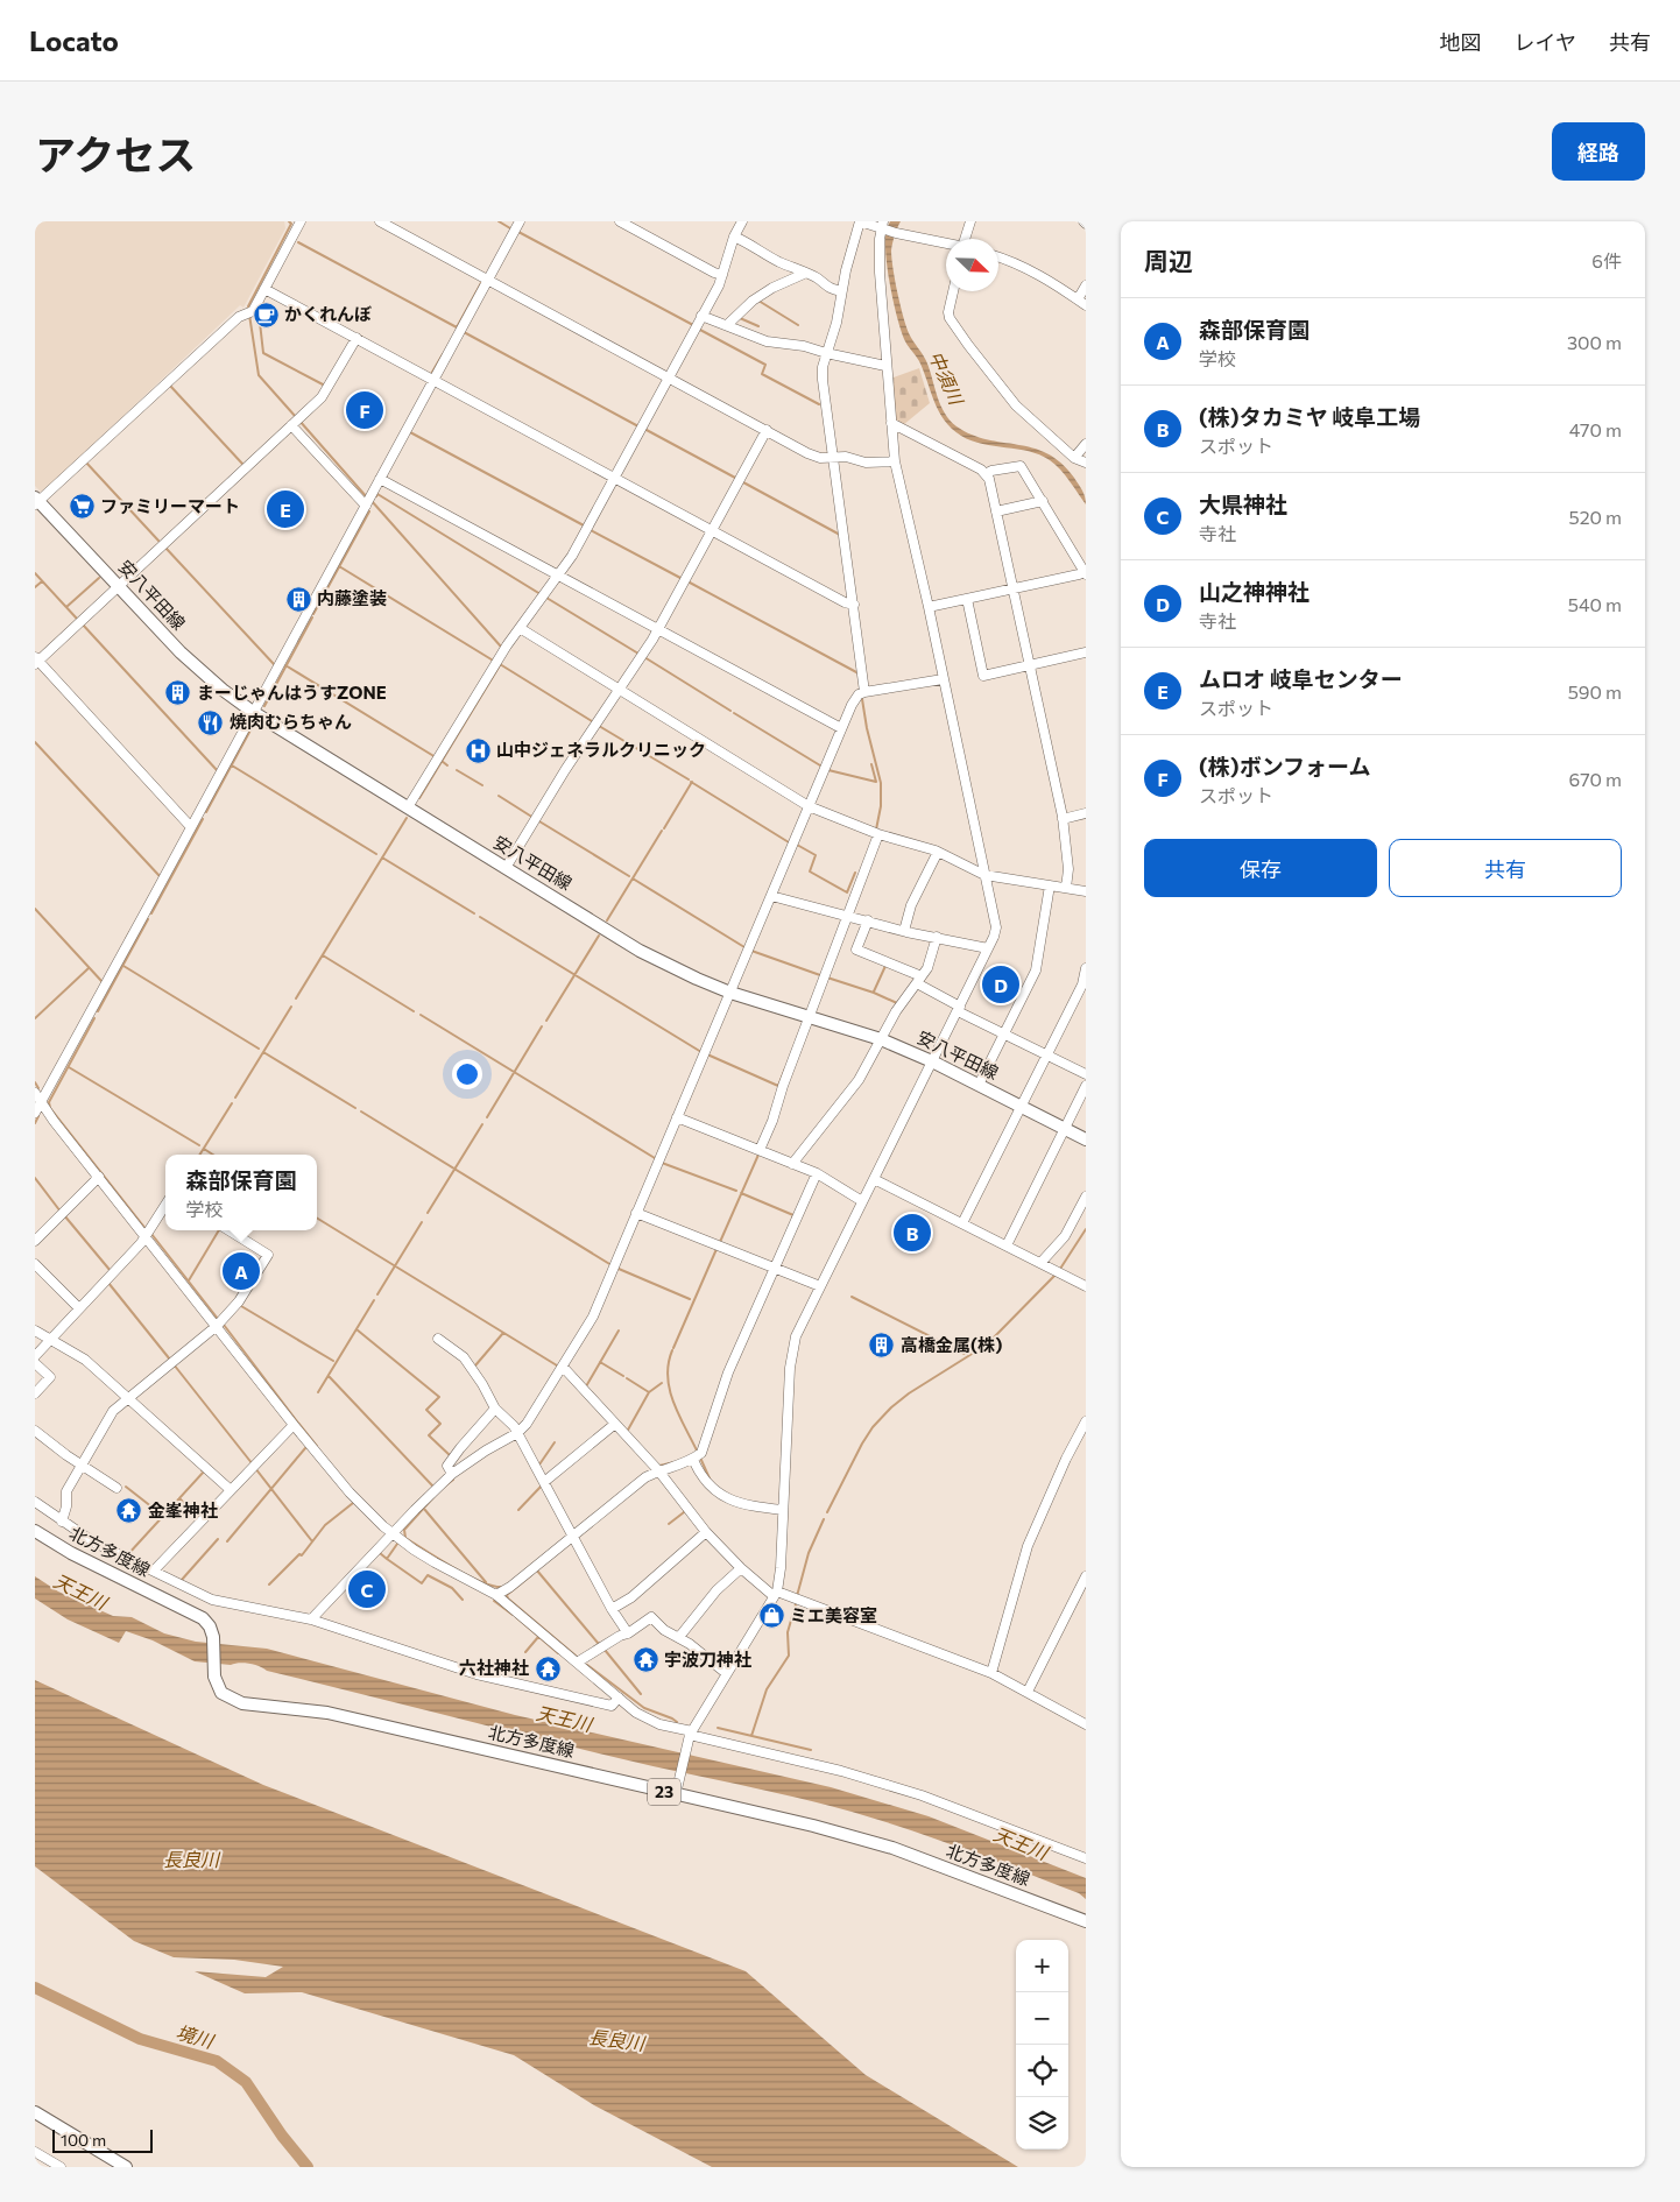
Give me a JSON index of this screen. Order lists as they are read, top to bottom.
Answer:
{
  "streets": {
    "main road": ["安八平田線", "北方多度線", "23"]
  },
  "water": [
    "中須川",
    "天王川",
    "長良川",
    "境川"
  ],
  "places": {
    "cafe": ["かくれんぼ"],
    "supermarket": ["ファミリーマート"],
    "building": ["内藤塗装", "まーじゃんはうすZONE", "高橋金属(株)"],
    "restaurant": ["焼肉むらちゃん"],
    "hospital": ["山中ジェネラルクリニック"],
    "temple": ["金峯神社", "宇波刀神社", "六社神社"],
    "shop": ["ミエ美容室"]
  },
  "scale_bar": "100 m",
  "north": "bottom right",
  "page": {
    "header": "Locato",
    "nav": ["地図", "レイヤ", "共有"],
    "title": "アクセス",
    "buttons": [
      "経路",
      ["保存", "共有"]
    ],
    "heading": ["周辺", "6件"],
    "list": [
      {
        "mark": "A",
        "name": "森部保育園",
        "note": "学校",
        "value": "300 m"
      },
      {
        "mark": "B",
        "name": "(株)タカミヤ 岐阜工場",
        "note": "スポット",
        "value": "470 m"
      },
      {
        "mark": "C",
        "name": "大県神社",
        "note": "寺社",
        "value": "520 m"
      },
      {
        "mark": "D",
        "name": "山之神神社",
        "note": "寺社",
        "value": "540 m"
      },
      {
        "mark": "E",
        "name": "ムロオ 岐阜センター",
        "note": "スポット",
        "value": "590 m"
      },
      {
        "mark": "F",
        "name": "(株)ボンフォーム",
        "note": "スポット",
        "value": "670 m"
      }
    ],
    "pins": [
      "F",
      "E",
      "D",
      "B",
      "A",
      "C"
    ],
    "popup": ["森部保育園", "学校"],
    "map_buttons": ["+", "−"],
    "scale": "100 m"
  }
}
